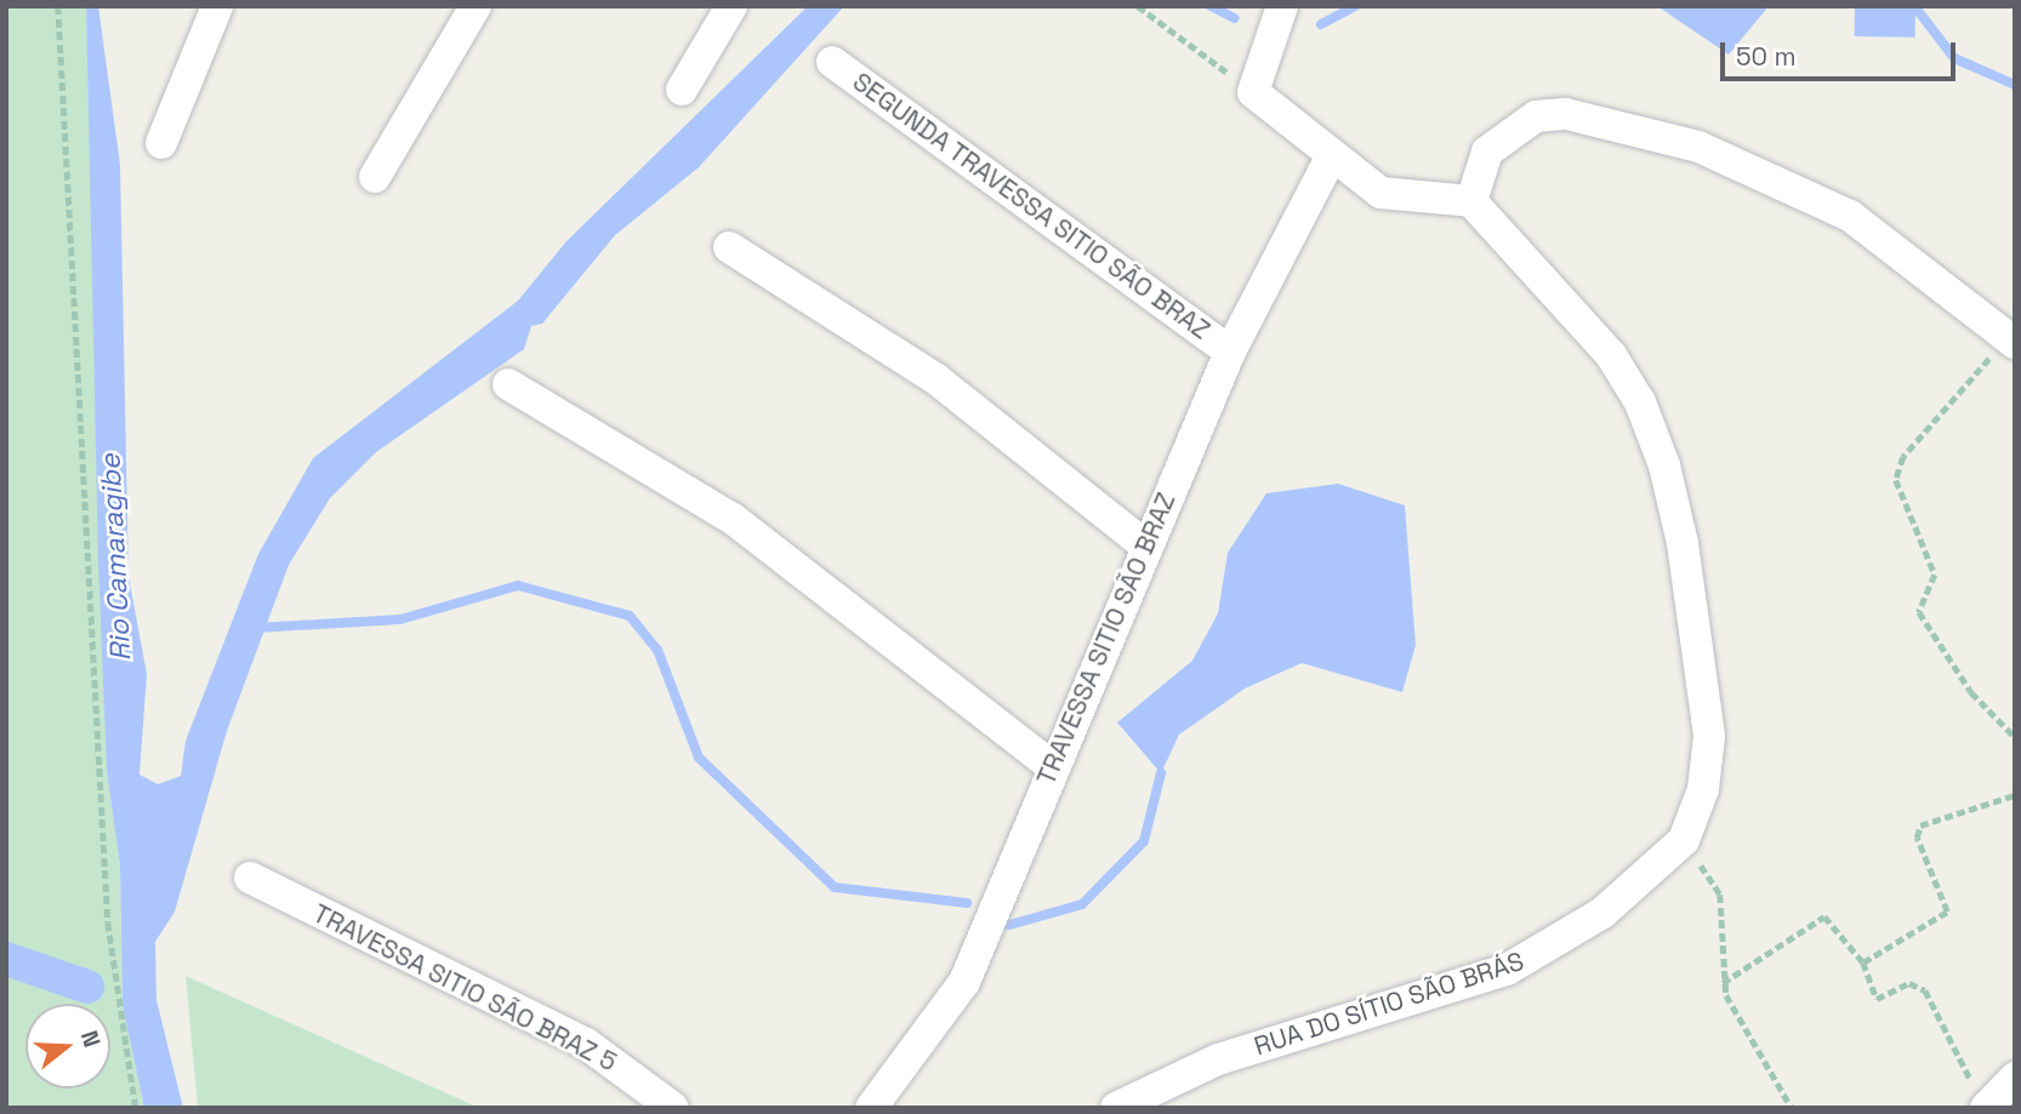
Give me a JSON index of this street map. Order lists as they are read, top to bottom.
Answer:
{
  "streets": {
    "street": [
      "SEGUNDA TRAVESSA SITIO SÃO BRAZ",
      "TRAVESSA SITIO SÃO BRAZ",
      "TRAVESSA SITIO SÃO BRAZ 5",
      "RUA DO SÍTIO SÃO BRÁS"
    ]
  },
  "crossings": [
    ["SEGUNDA TRAVESSA SITIO SÃO BRAZ", "TRAVESSA SITIO SÃO BRAZ"]
  ],
  "water": ["Rio Camaragibe"],
  "scale_bar": "50 m",
  "north": "right"
}
